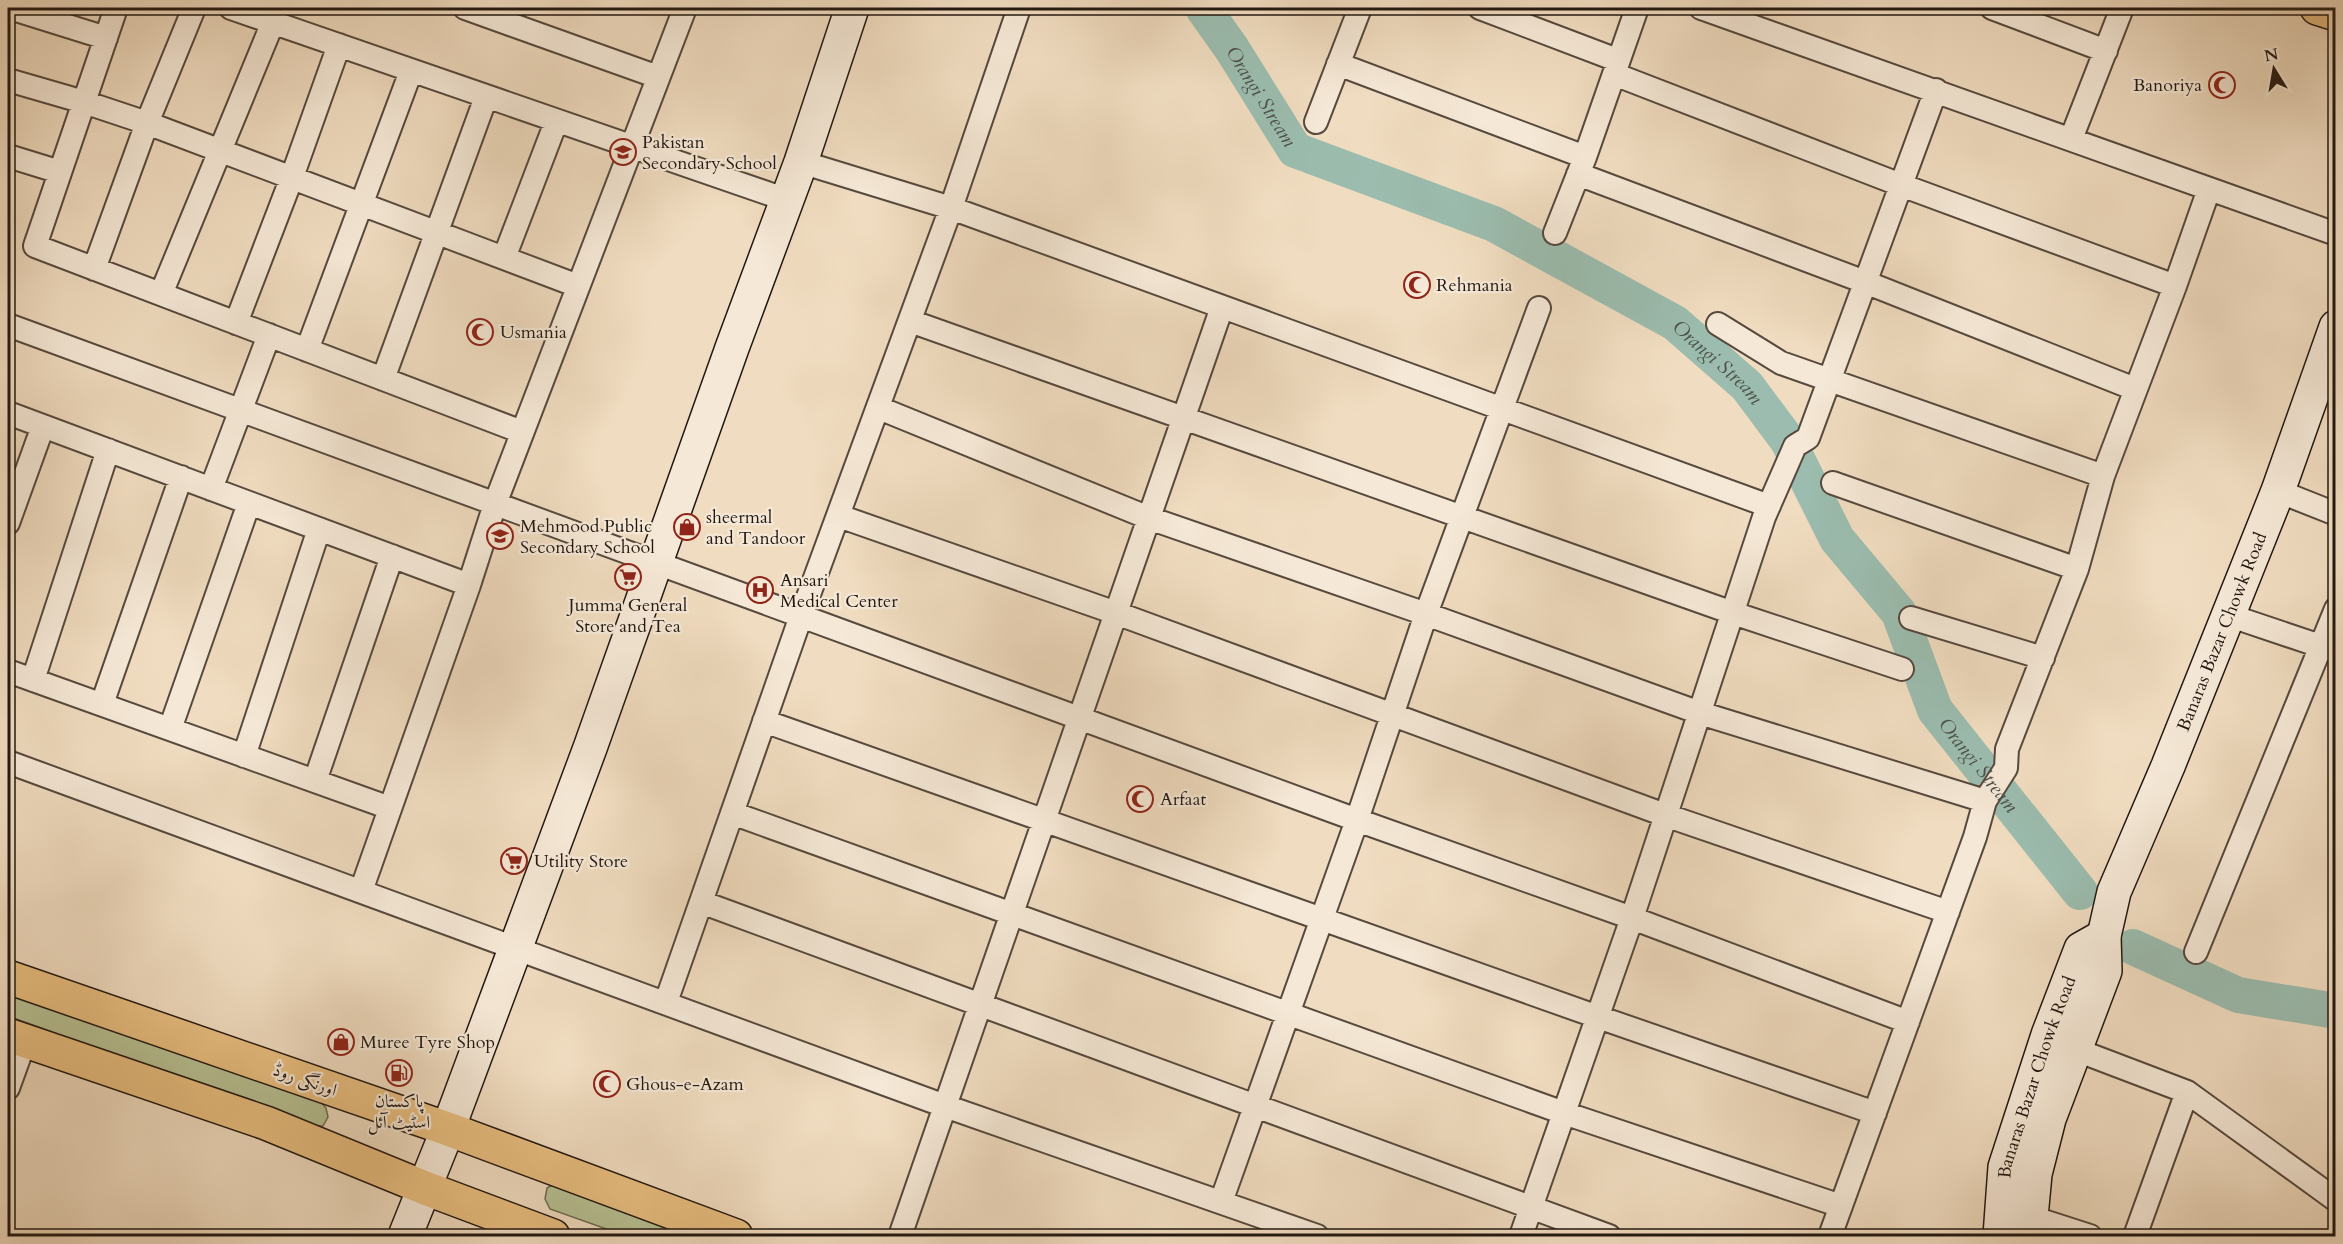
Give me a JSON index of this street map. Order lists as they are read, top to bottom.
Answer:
{
  "streets": {
    "main road": ["Banaras Bazar Chowk Road", "اورنگی روڈ"]
  },
  "water": ["Orangi Stream"],
  "places": {
    "mosque": [
      "Banoriya",
      "Rehmania",
      "Usmania",
      "Arfaat",
      "Ghous-e-Azam"
    ],
    "school or university": ["Pakistan Secondary School", "Mehmood Public Secondary School"],
    "shop": ["sheermal and Tandoor", "Muree Tyre Shop"],
    "supermarket": ["Jumma General Store and Tea", "Utility Store"],
    "hospital": ["Ansari Medical Center"],
    "fuel station": ["پاکستان اسٹیٹ آئل"]
  },
  "north": "top"
}
